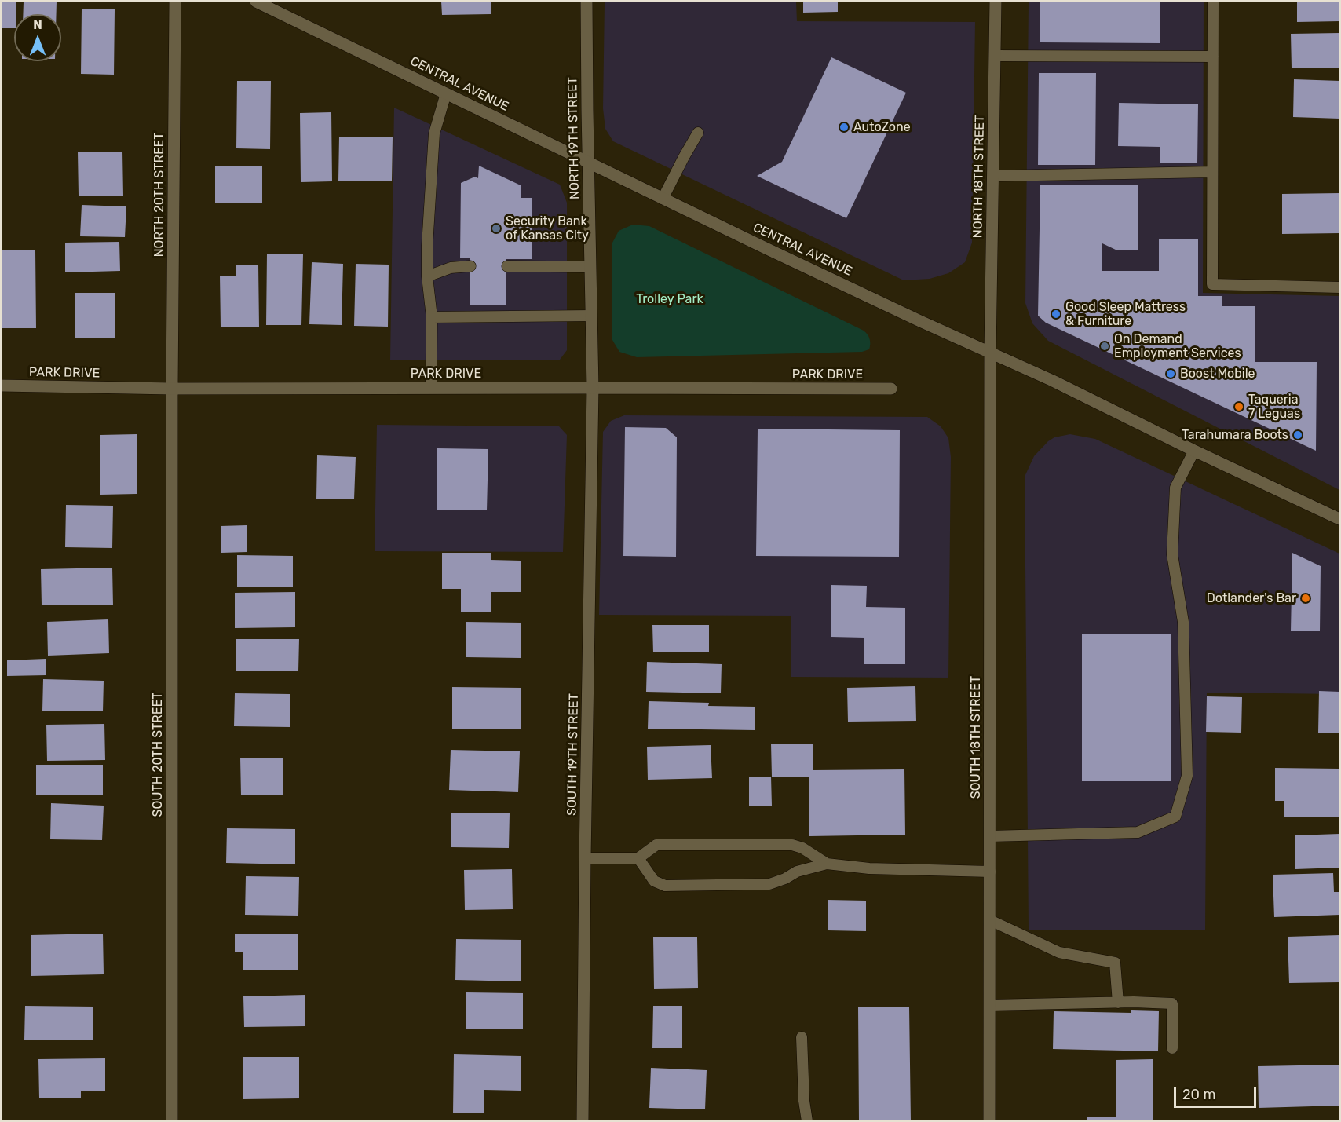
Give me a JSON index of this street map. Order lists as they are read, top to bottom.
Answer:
{
  "streets": {
    "main road": [
      "CENTRAL AVENUE",
      "NORTH 19TH STREET",
      "NORTH 18TH STREET",
      "NORTH 20TH STREET",
      "PARK DRIVE",
      "SOUTH 18TH STREET",
      "SOUTH 20TH STREET",
      "SOUTH 19TH STREET"
    ]
  },
  "crossings": [
    ["CENTRAL AVENUE", "NORTH 19TH STREET"],
    ["CENTRAL AVENUE", "NORTH 18TH STREET"],
    ["CENTRAL AVENUE", "SOUTH 18TH STREET"],
    ["NORTH 19TH STREET", "PARK DRIVE"],
    ["NORTH 19TH STREET", "SOUTH 19TH STREET"],
    ["NORTH 18TH STREET", "SOUTH 18TH STREET"],
    ["NORTH 20TH STREET", "PARK DRIVE"],
    ["NORTH 20TH STREET", "SOUTH 20TH STREET"],
    ["PARK DRIVE", "SOUTH 20TH STREET"],
    ["PARK DRIVE", "SOUTH 19TH STREET"]
  ],
  "parks": ["Trolley Park"],
  "places": [
    "AutoZone",
    "Security Bank of Kansas City",
    "Good Sleep Mattress & Furniture",
    "On Demand Employment Services",
    "Boost Mobile",
    "Taqueria 7 Leguas",
    "Tarahumara Boots",
    "Dotlander's Bar"
  ],
  "scale_bar": "20 m",
  "north": "top"
}
